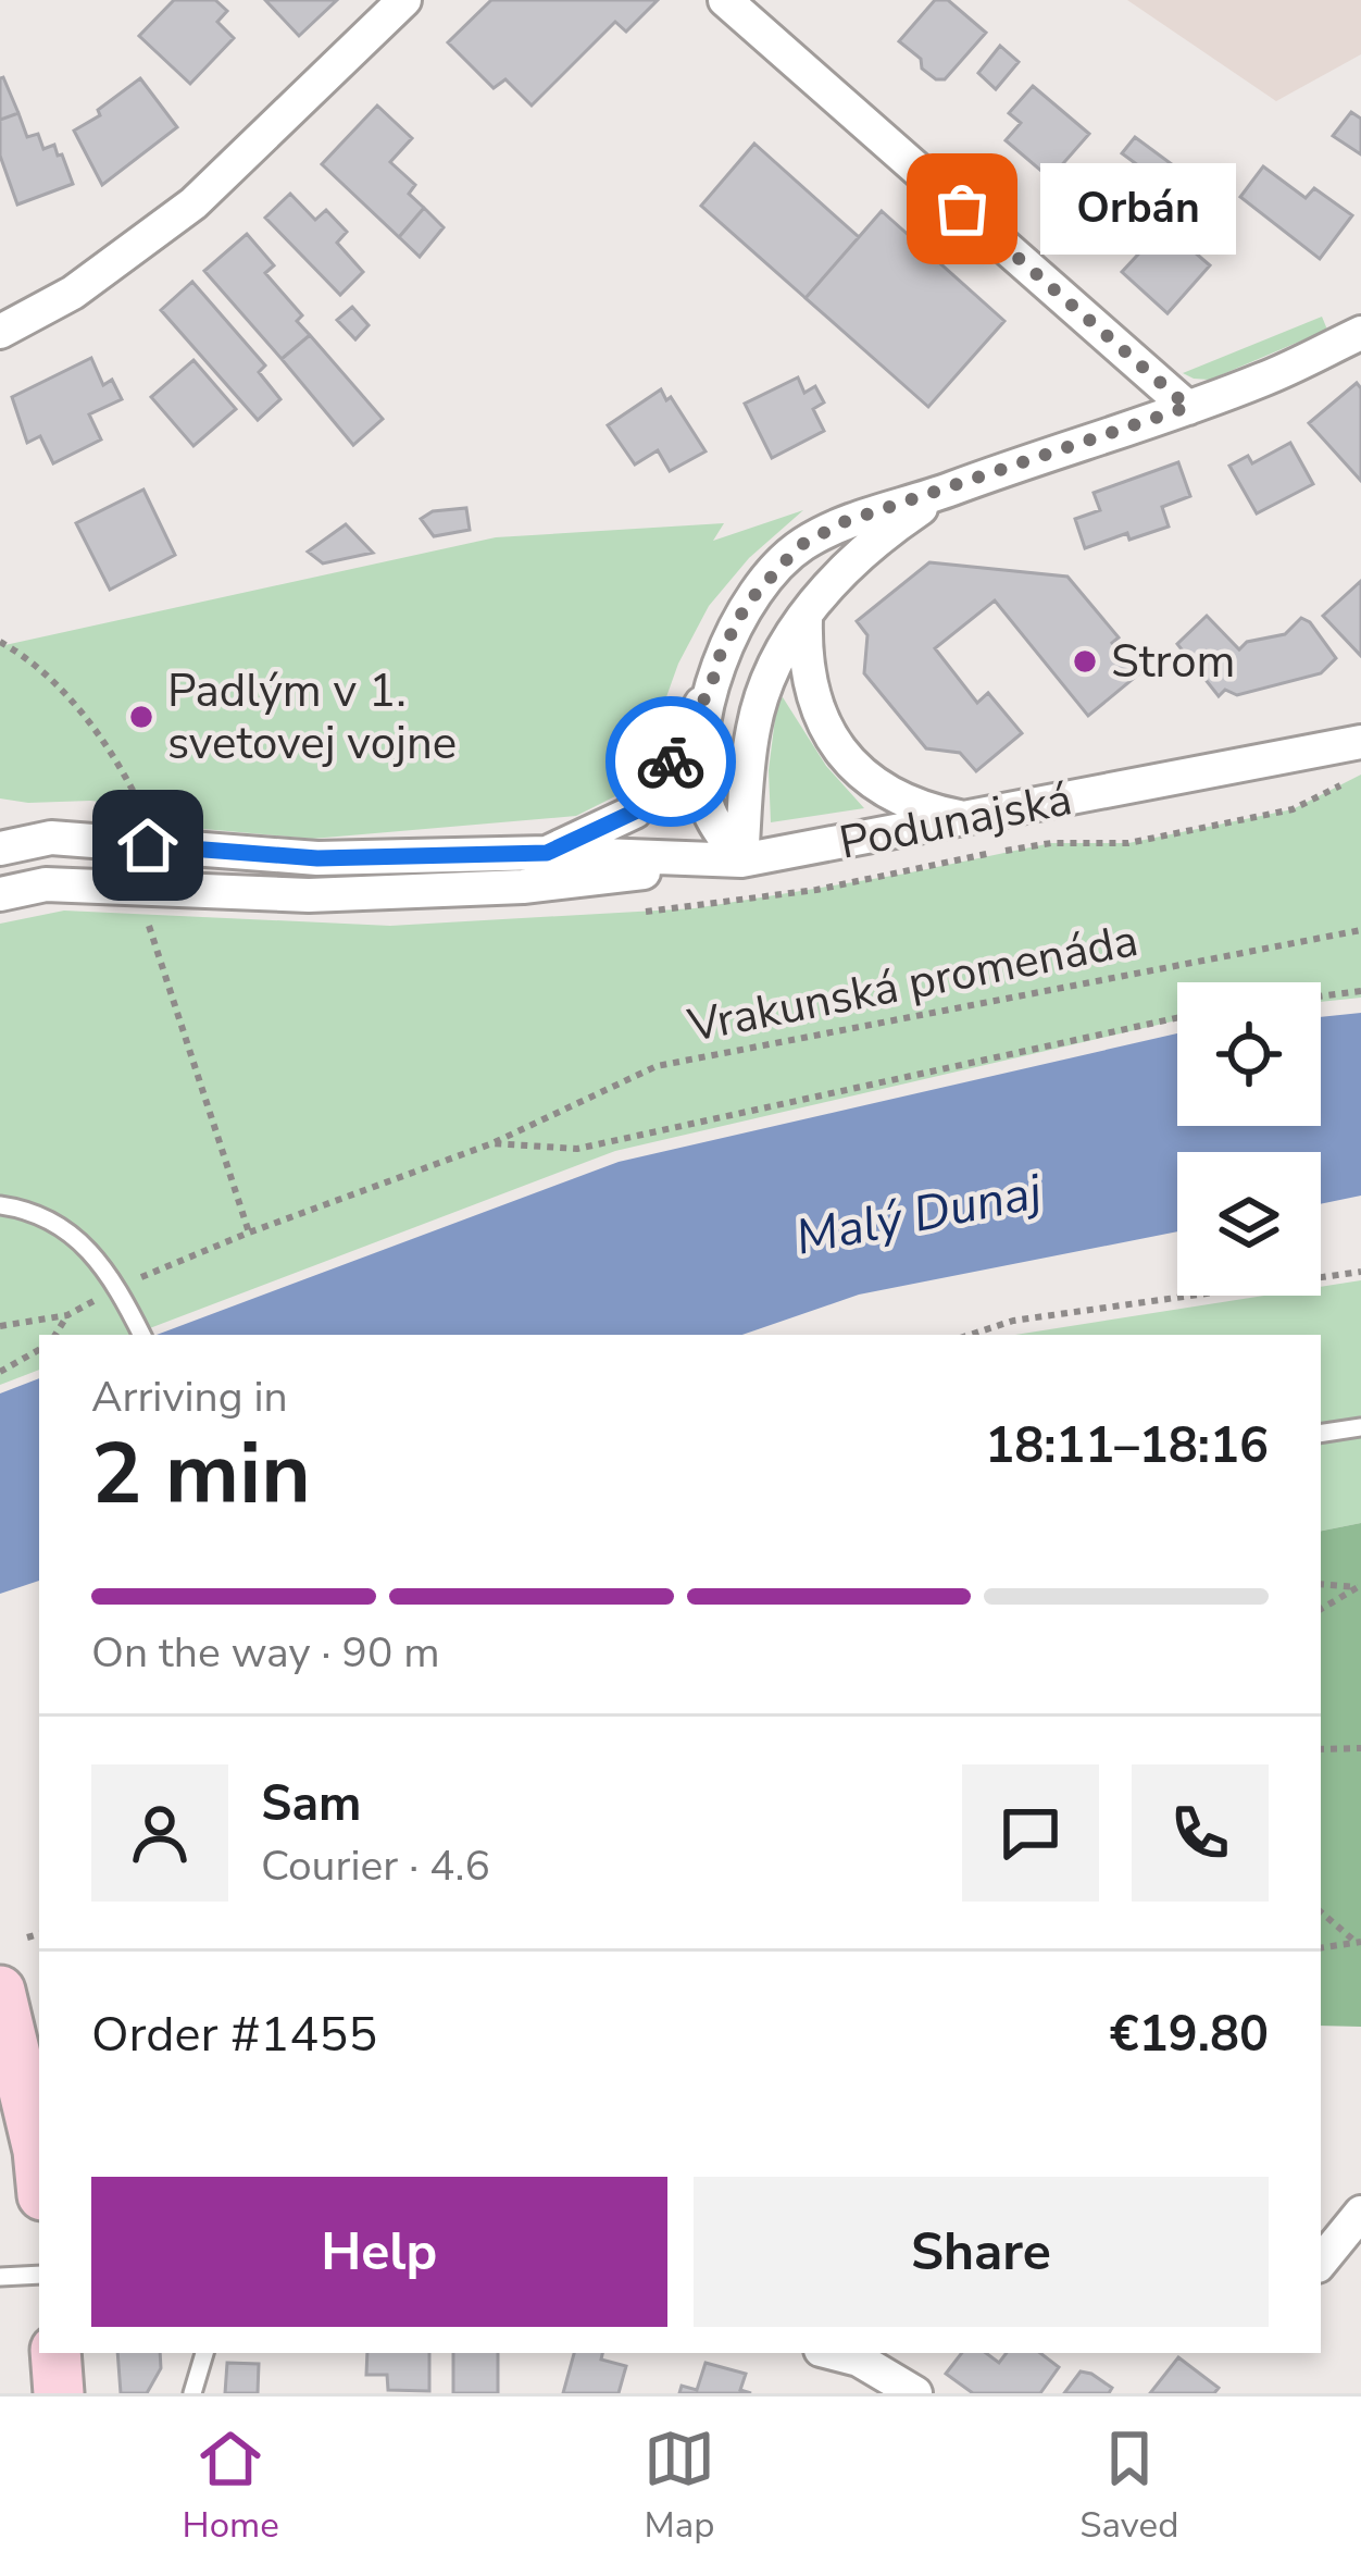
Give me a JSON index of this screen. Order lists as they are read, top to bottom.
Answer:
{
  "streets": {
    "street": ["Podunajská"],
    "path": ["Vrakunská promenáda"]
  },
  "water": ["Malý Dunaj"],
  "places": ["Orbán", "Strom", "Padlým v 1. svetovej vojne"],
  "page": {
    "bubble": "Orbán",
    "heading": ["2 min", "Arriving in", "18:11–18:16"],
    "panel": [
      "Sam",
      "Courier · 4.6",
      "Order #1455",
      "€19.80"
    ],
    "bar": "On the way · 90 m",
    "buttons": ["Help", "Share"],
    "tabs": ["Home", "Map", "Saved"]
  }
}
